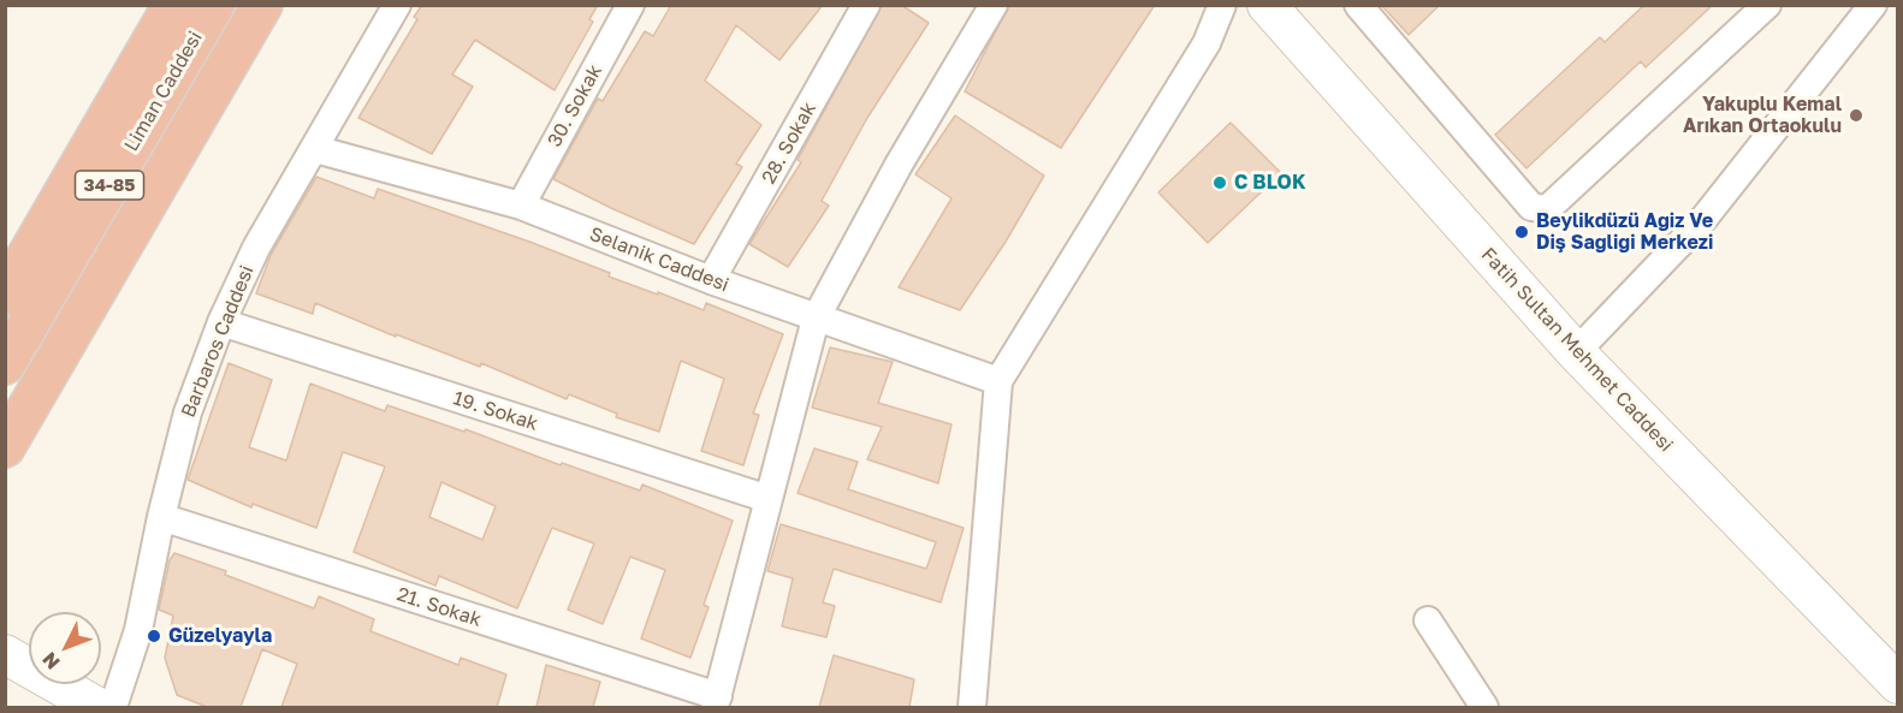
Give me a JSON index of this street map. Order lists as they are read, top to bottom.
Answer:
{
  "streets": {
    "highway": ["Liman Caddesi", "34-85"],
    "main road": ["Fatih Sultan Mehmet Caddesi"],
    "street": [
      "30. Sokak",
      "28. Sokak",
      "Selanik Caddesi",
      "Barbaros Caddesi",
      "19. Sokak",
      "21. Sokak"
    ]
  },
  "crossings": [
    ["30. Sokak", "Selanik Caddesi"],
    ["28. Sokak", "Selanik Caddesi"],
    ["Selanik Caddesi", "Barbaros Caddesi"],
    ["Barbaros Caddesi", "19. Sokak"],
    ["Barbaros Caddesi", "21. Sokak"]
  ],
  "places": [
    "Yakuplu Kemal Arıkan Ortaokulu",
    "C BLOK",
    "Beylikdüzü Ağiz Ve Diş Sağliği Merkezi",
    "Güzelyayla"
  ],
  "north": "bottom left"
}
